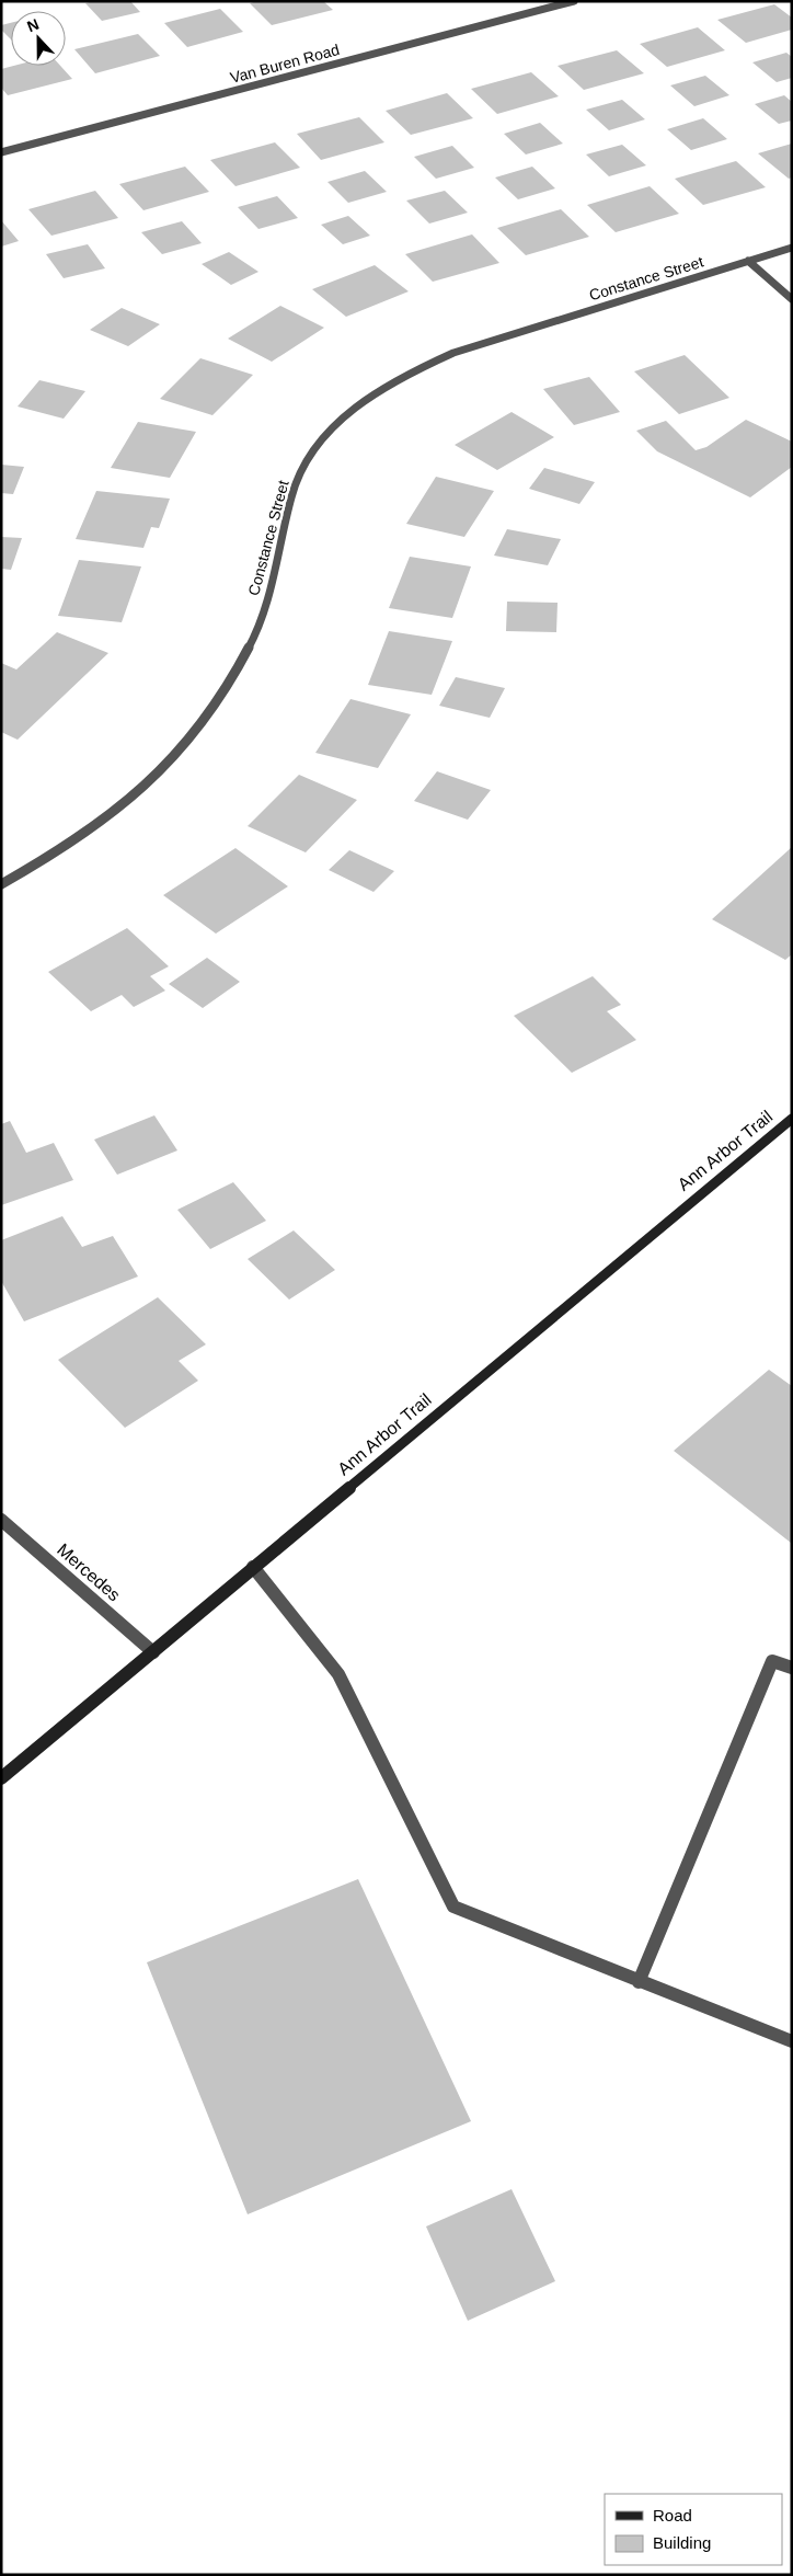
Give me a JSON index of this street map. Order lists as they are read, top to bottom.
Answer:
{
  "streets": {
    "street": [
      "Van Buren Road",
      "Constance Street",
      "Ann Arbor Trail",
      "Mercedes"
    ]
  },
  "crossings": [
    ["Ann Arbor Trail", "Mercedes"]
  ],
  "legend": ["Road", "Building"],
  "north": "top"
}
